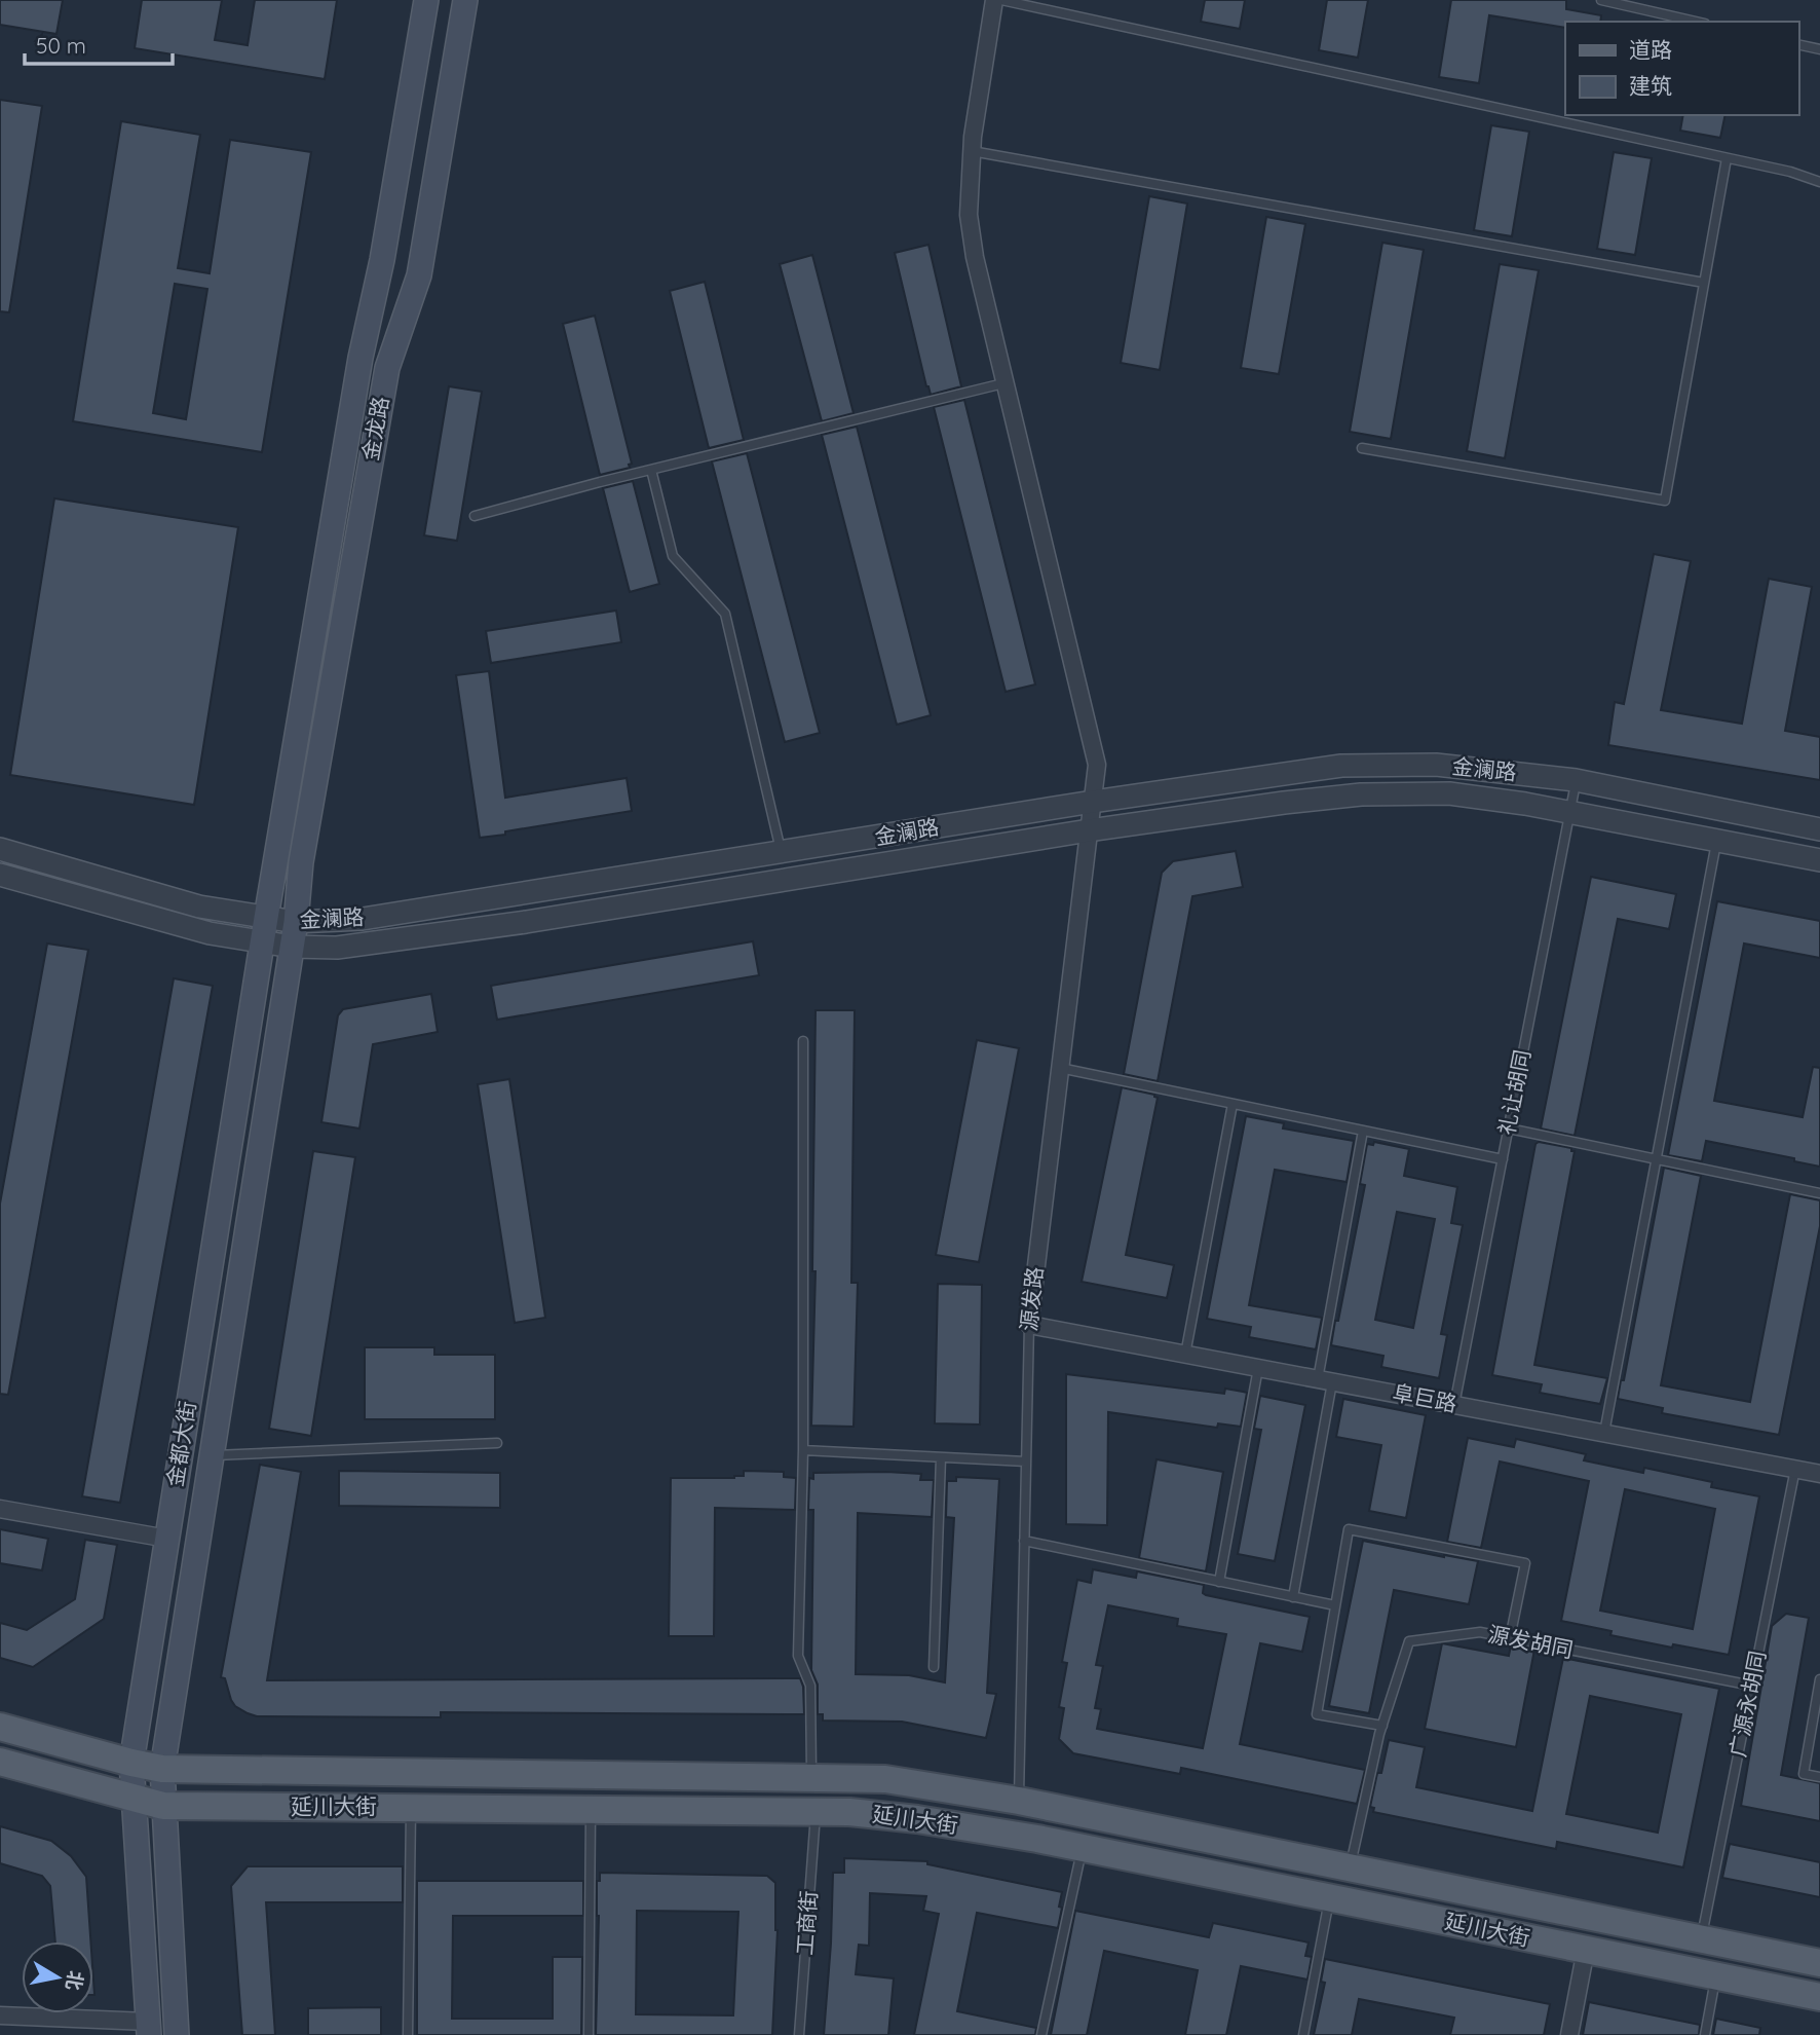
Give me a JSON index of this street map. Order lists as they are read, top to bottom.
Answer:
{
  "streets": {
    "main road": ["金龙路", "金都大街", "延川大街"],
    "street": ["金澜路", "源发路", "阜巨路"],
    "lane": [
      "礼让胡同",
      "源发胡同",
      "广源永胡同",
      "工商街"
    ]
  },
  "crossings": [
    ["金龙路", "金都大街"],
    ["金澜路", "礼让胡同"],
    ["金澜路", "源发路"],
    ["金澜路", "金都大街"],
    ["礼让胡同", "阜巨路"],
    ["源发路", "阜巨路"],
    ["源发路", "延川大街"],
    ["阜巨路", "广源永胡同"],
    ["金都大街", "延川大街"],
    ["源发胡同", "广源永胡同"],
    ["源发胡同", "延川大街"],
    ["广源永胡同", "延川大街"],
    ["延川大街", "工商街"]
  ],
  "legend": ["道路", "建筑"],
  "scale_bar": "50 m",
  "north": "right"
}
